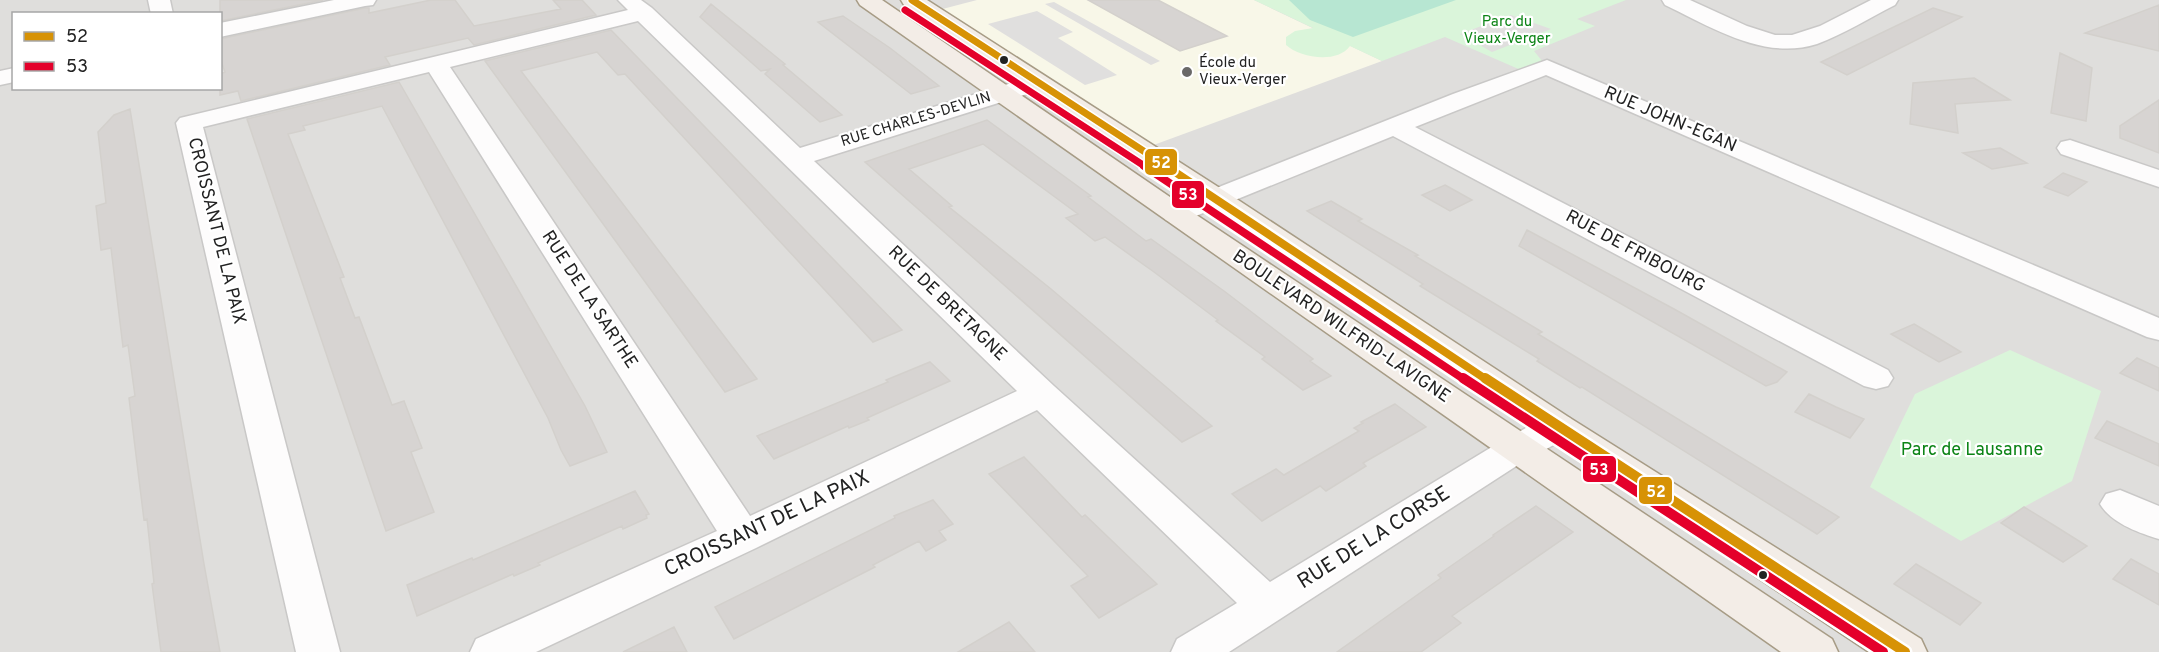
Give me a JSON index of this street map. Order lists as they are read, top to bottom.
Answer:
{
  "streets": {
    "main road": ["BOULEVARD WILFRID-LAVIGNE"],
    "street": [
      "RUE CHARLES-DEVLIN",
      "RUE JOHN-EGAN",
      "CROISSANT DE LA PAIX",
      "RUE DE FRIBOURG",
      "RUE DE LA SARTHE",
      "RUE DE BRETAGNE",
      "RUE DE LA CORSE"
    ]
  },
  "crossings": [
    ["RUE CHARLES-DEVLIN", "RUE DE BRETAGNE"],
    ["RUE CHARLES-DEVLIN", "BOULEVARD WILFRID-LAVIGNE"],
    ["RUE JOHN-EGAN", "RUE DE FRIBOURG"],
    ["RUE JOHN-EGAN", "BOULEVARD WILFRID-LAVIGNE"],
    ["CROISSANT DE LA PAIX", "RUE DE LA SARTHE"],
    ["CROISSANT DE LA PAIX", "RUE DE BRETAGNE"],
    ["RUE DE BRETAGNE", "RUE DE LA CORSE"],
    ["BOULEVARD WILFRID-LAVIGNE", "RUE DE LA CORSE"]
  ],
  "parks": ["Parc du Vieux-Verger", "Parc de Lausanne"],
  "places": ["École du Vieux-Verger"],
  "lines": ["transit line 52", "transit line 53"],
  "legend": ["52", "53"]
}
